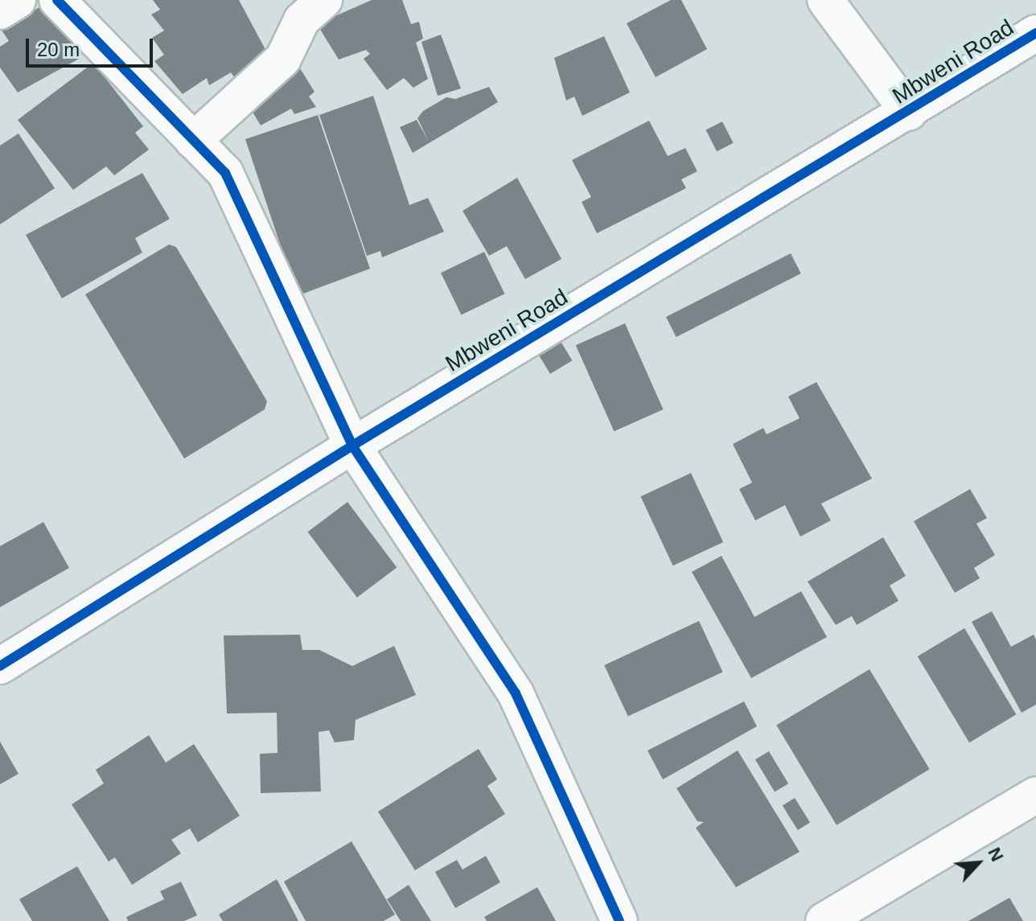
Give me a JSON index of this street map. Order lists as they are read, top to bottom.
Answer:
{
  "streets": {
    "street": ["Mbweni Road"]
  },
  "scale_bar": "20 m",
  "north": "top right"
}
